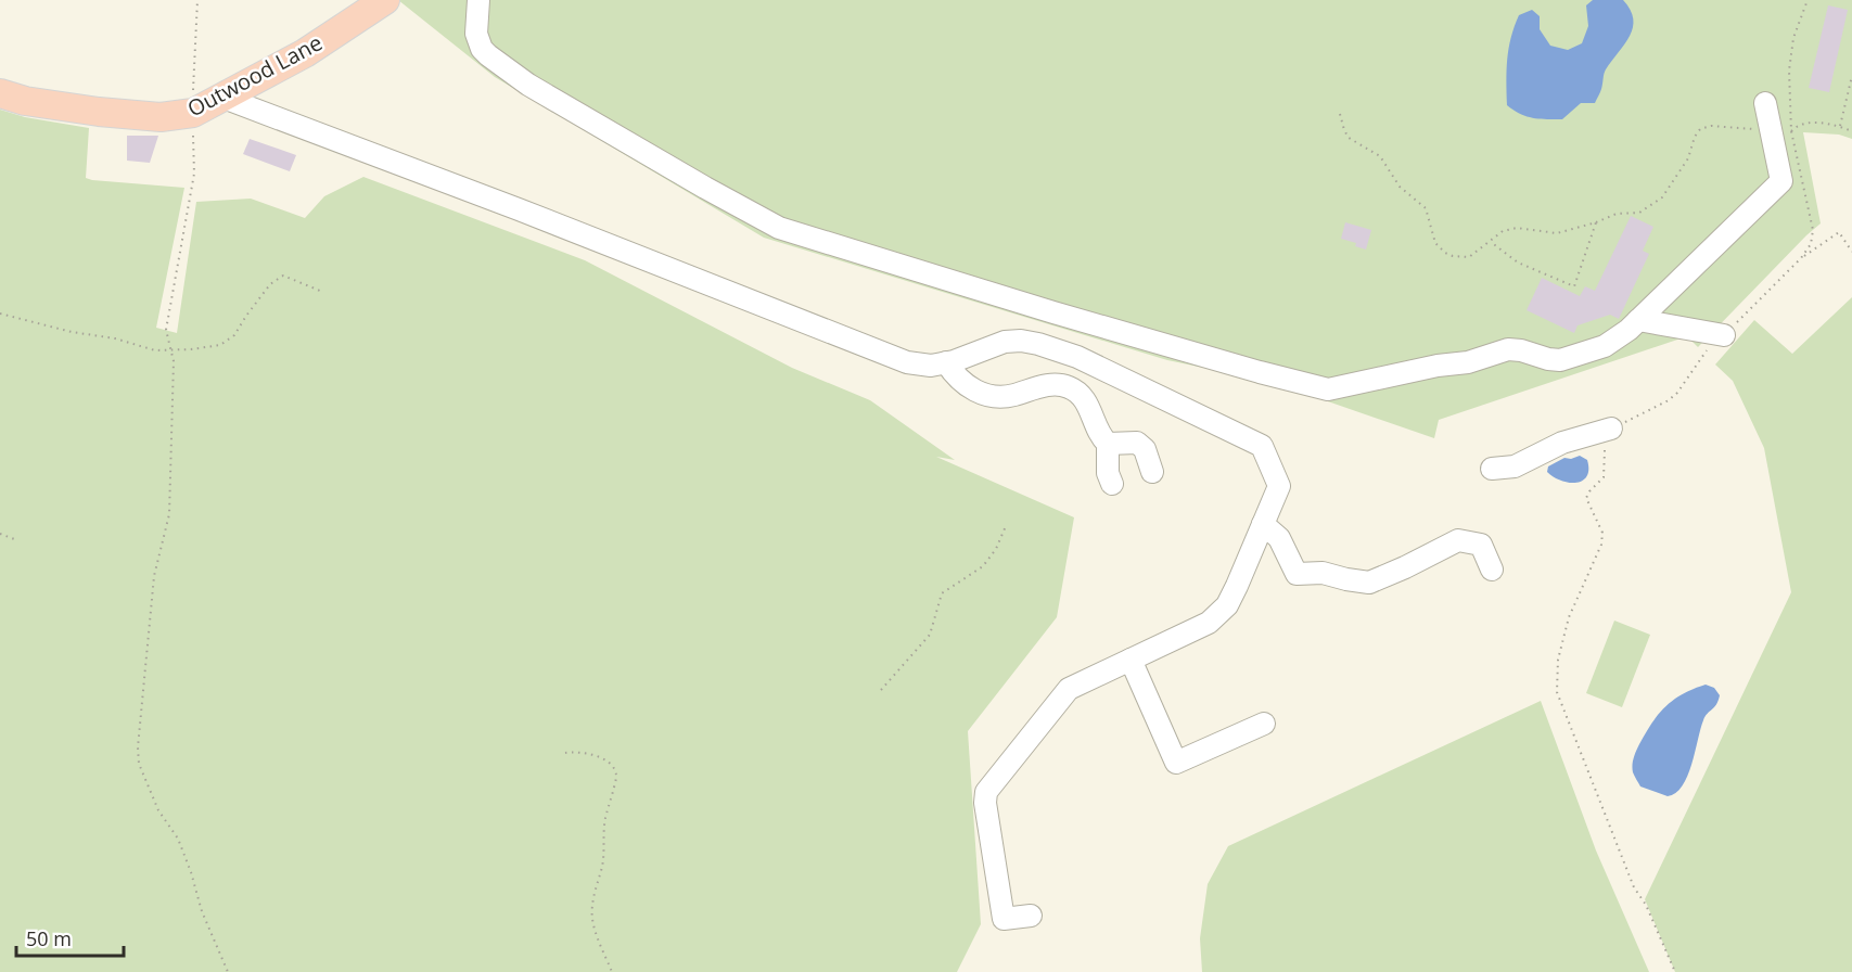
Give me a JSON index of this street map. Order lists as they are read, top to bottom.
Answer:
{
  "streets": {
    "main road": ["Outwood Lane"]
  },
  "scale_bar": "50 m"
}
